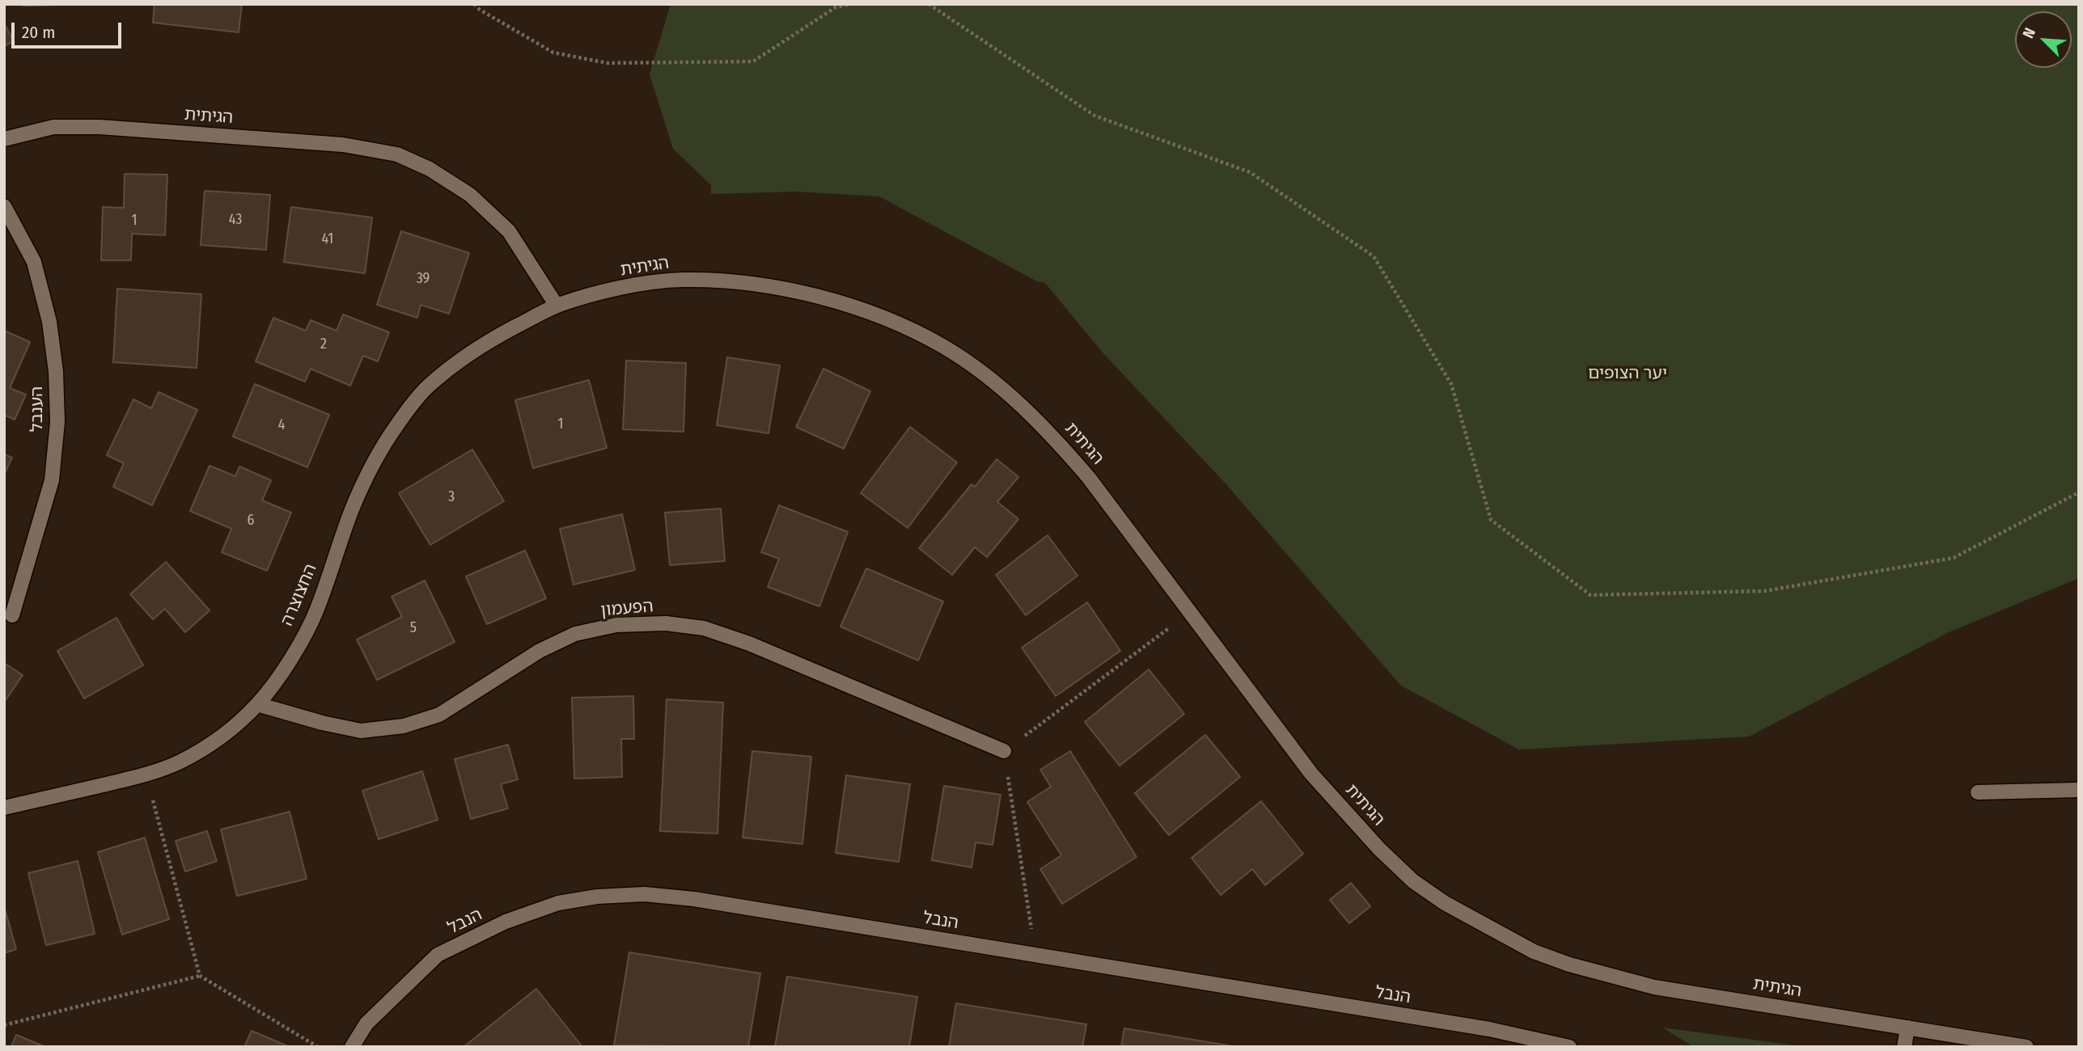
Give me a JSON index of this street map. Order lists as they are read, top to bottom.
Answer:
{
  "streets": {
    "street": [
      "הגיתית",
      "הענבל",
      "החצוצרה",
      "הפעמון",
      "הנבל"
    ]
  },
  "crossings": [
    ["הגיתית", "החצוצרה"],
    ["החצוצרה", "הפעמון"]
  ],
  "parks": ["יער הצופים"],
  "house_numbers": [
    "43",
    "1",
    "41",
    "39",
    "2",
    "1",
    "4",
    "3",
    "6",
    "5"
  ],
  "scale_bar": "20 m",
  "north": "top left"
}
